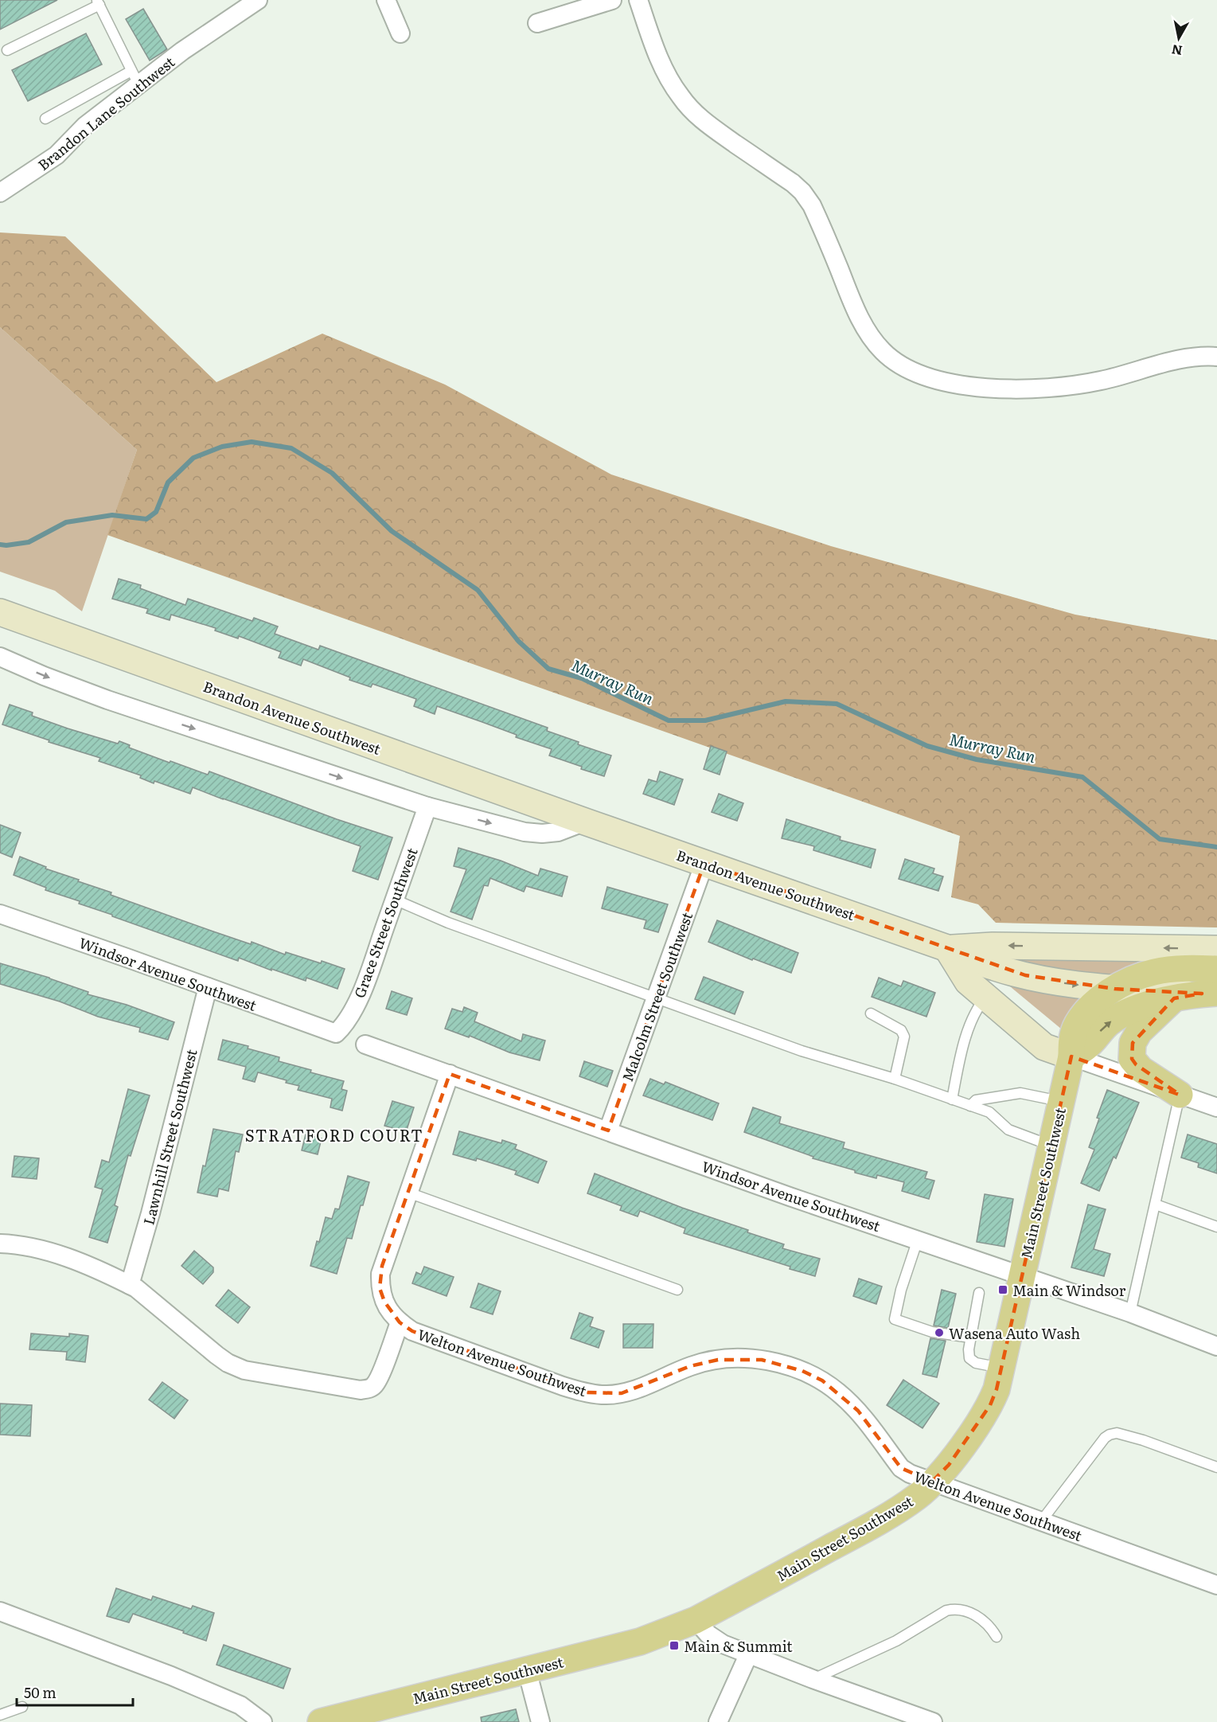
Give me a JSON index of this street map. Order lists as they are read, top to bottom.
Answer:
{
  "streets": {
    "main road": ["Brandon Avenue Southwest", "Main Street Southwest"],
    "street": [
      "Brandon Lane Southwest",
      "Grace Street Southwest",
      "Windsor Avenue Southwest",
      "Malcolm Street Southwest",
      "Lawnhill Street Southwest",
      "Welton Avenue Southwest"
    ]
  },
  "crossings": [
    ["Brandon Avenue Southwest", "Malcolm Street Southwest"],
    ["Grace Street Southwest", "Windsor Avenue Southwest"],
    ["Windsor Avenue Southwest", "Malcolm Street Southwest"],
    ["Windsor Avenue Southwest", "Lawnhill Street Southwest"],
    ["Windsor Avenue Southwest", "Main Street Southwest"],
    ["Lawnhill Street Southwest", "Welton Avenue Southwest"],
    ["Main Street Southwest", "Welton Avenue Southwest"]
  ],
  "districts": ["STRATFORD COURT"],
  "water": ["Murray Run"],
  "places": {
    "transit": ["Main & Windsor", "Main & Summit"],
    "other": ["Wasena Auto Wash"]
  },
  "scale_bar": "50 m",
  "north": "bottom"
}
